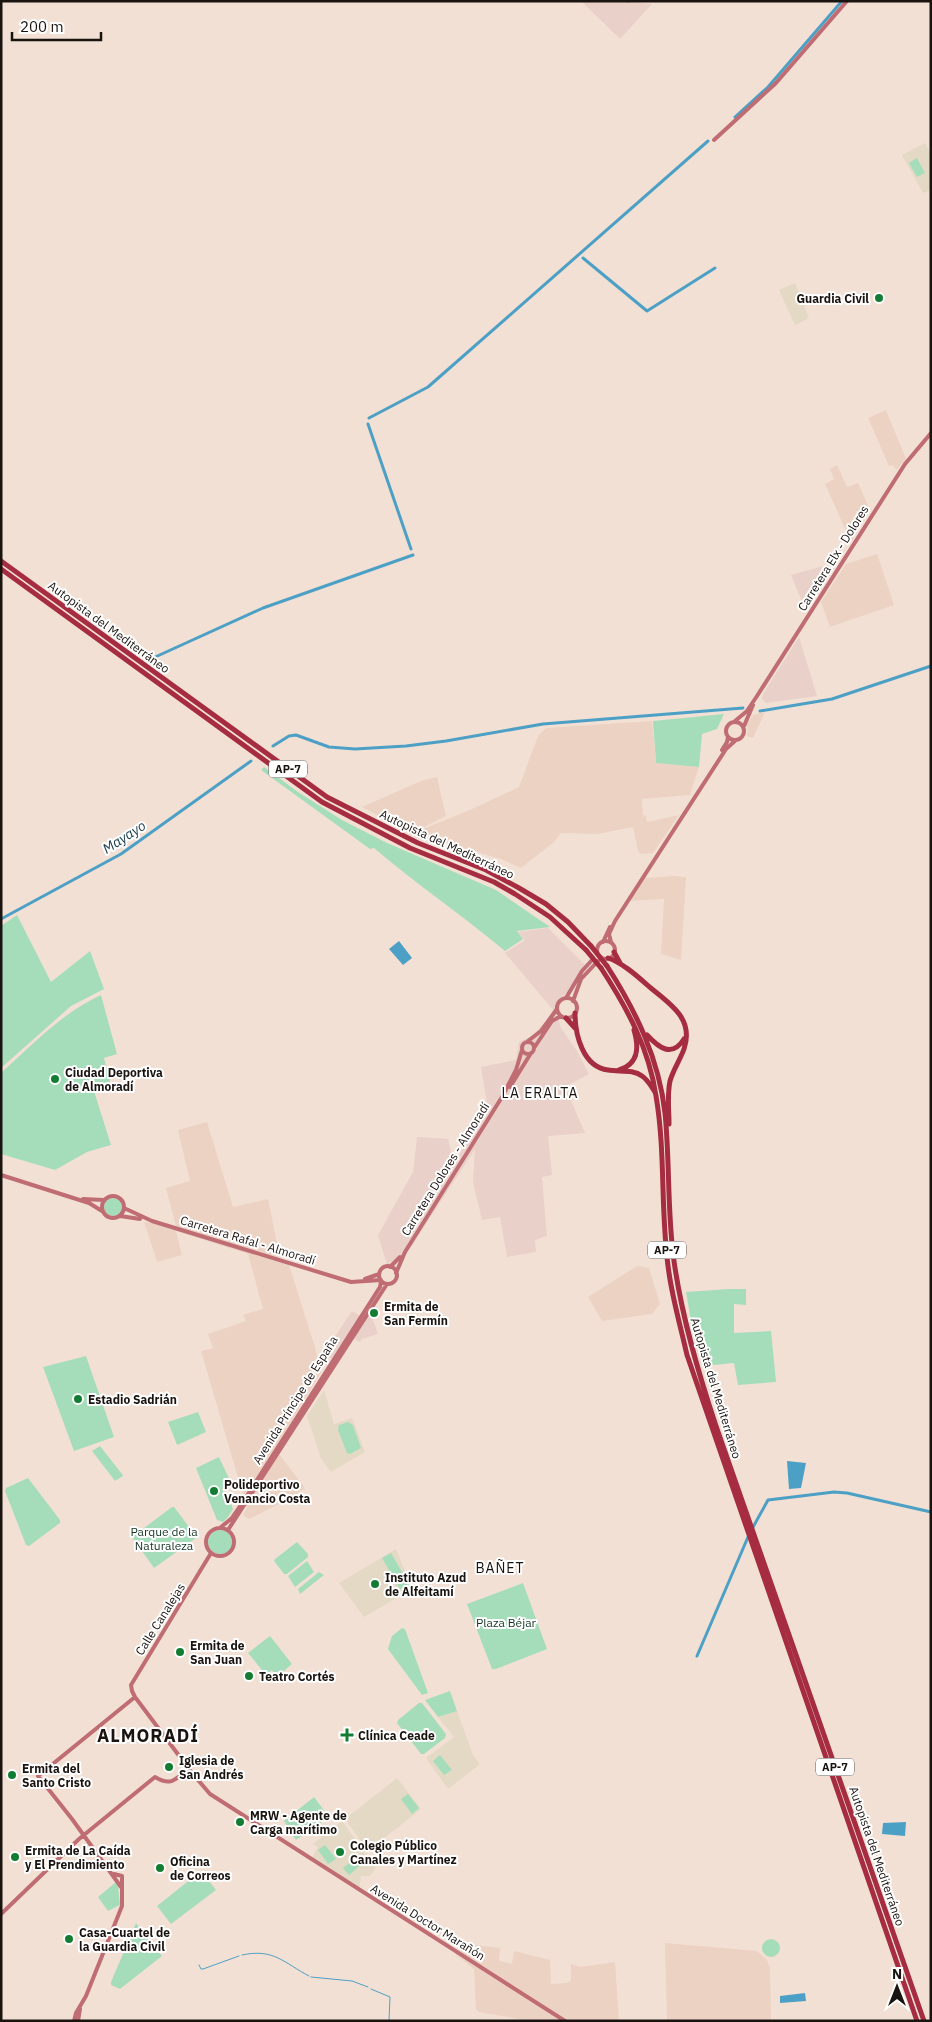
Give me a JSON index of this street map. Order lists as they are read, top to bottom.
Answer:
{
  "streets": {
    "highway": ["Autopista del Mediterráneo", "AP-7"],
    "main road": [
      "Carretera Elx - Dolores",
      "Carretera Dolores - Almoradí",
      "Carretera Rafal - Almoradí",
      "Avenida Príncipe de España",
      "Calle Canalejas",
      "Avenida Doctor Marañón"
    ]
  },
  "crossings": [
    ["Carretera Rafal - Almoradí", "Avenida Príncipe de España"],
    ["Avenida Príncipe de España", "Calle Canalejas"],
    ["Calle Canalejas", "Avenida Doctor Marañón"]
  ],
  "districts": ["LA ERALTA", "BAÑET", "ALMORADÍ"],
  "water": ["Mayayo"],
  "parks": ["Parque de la Naturaleza", "Plaza Béjar"],
  "places": {
    "other": [
      "Guardia Civil",
      "Ciudad Deportiva de Almoradí",
      "Ermita de San Fermín",
      "Estadio Sadrián",
      "Polideportivo Venancio Costa",
      "Instituto Azud de Alfeitamí",
      "Ermita de San Juan",
      "Teatro Cortés",
      "Iglesia de San Andrés",
      "Ermita del Santo Cristo",
      "MRW - Agente de Carga marítimo",
      "Colegio Público Canales y Martínez",
      "Ermita de La Caída y El Prendimiento",
      "Oficina de Correos",
      "Casa-Cuartel de la Guardia Civil"
    ],
    "health": ["Clínica Ceade"]
  },
  "scale_bar": "200 m",
  "north": "top"
}
